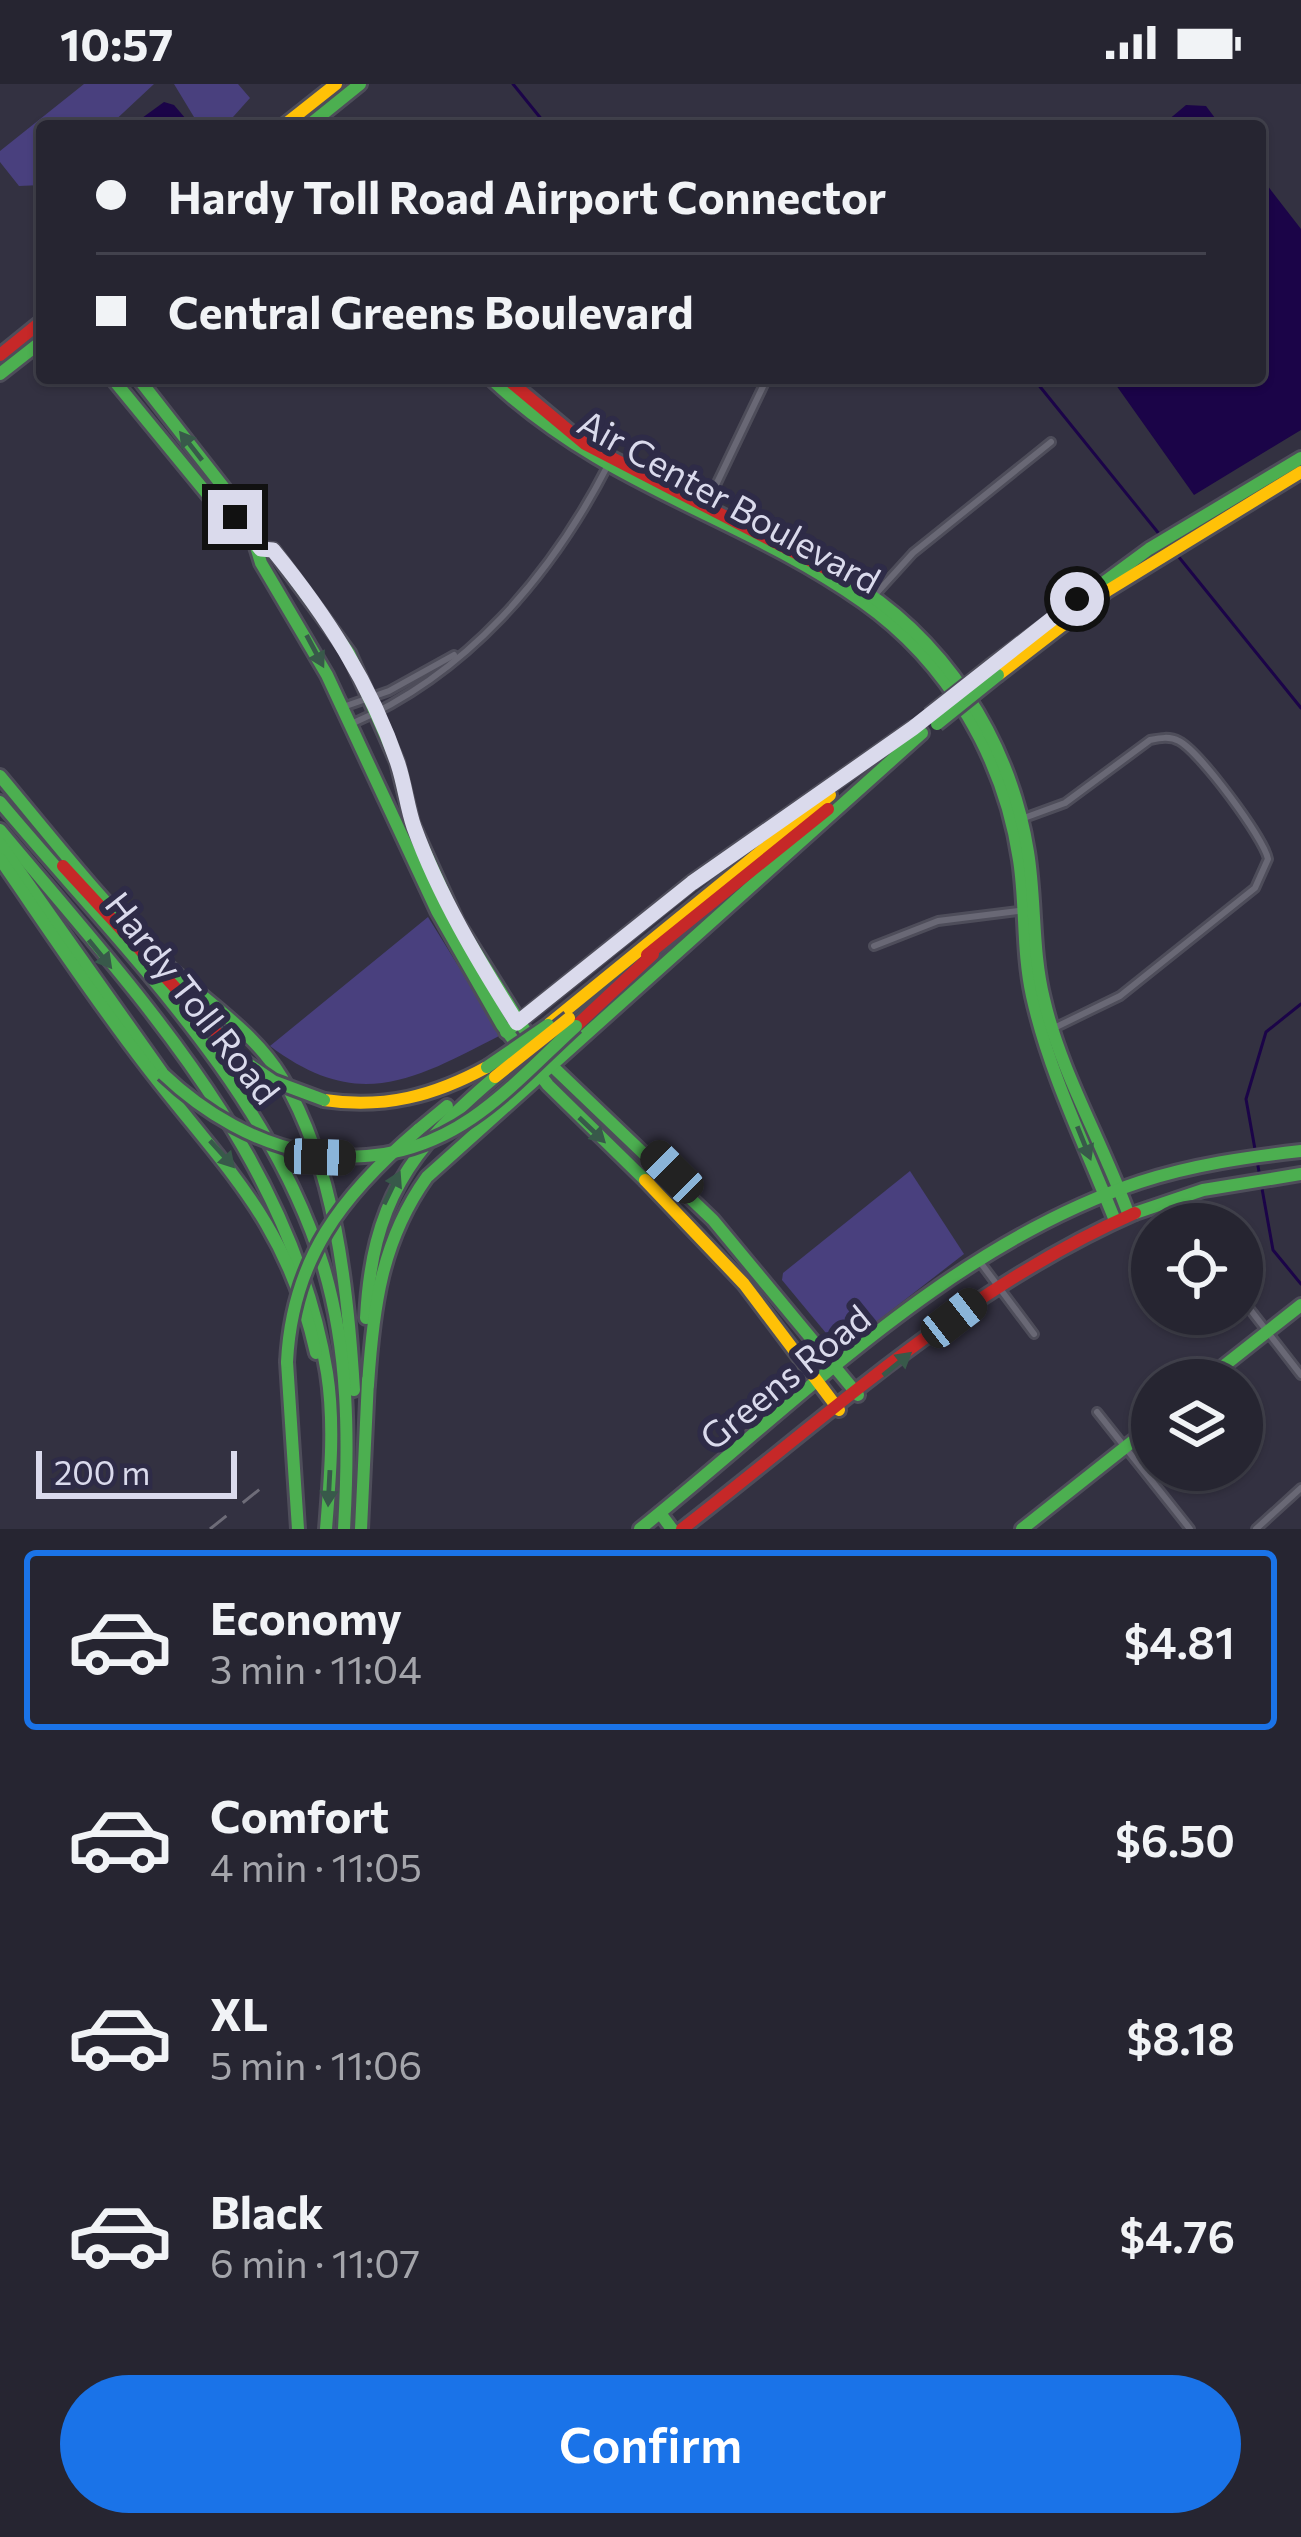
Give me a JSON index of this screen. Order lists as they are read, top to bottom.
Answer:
{
  "streets": {
    "main road": ["Air Center Boulevard", "Hardy Toll Road", "Greens Road"]
  },
  "crossings": [
    ["Air Center Boulevard", "Greens Road"]
  ],
  "scale_bar": "200 m",
  "page": {
    "status": "10:57",
    "banner": ["Hardy Toll Road Airport Connector", "Central Greens Boulevard"],
    "scale": "200 m",
    "list": [
      {
        "name": "Economy",
        "note": "3 min · 11:04",
        "value": "$4.81"
      },
      {
        "name": "Comfort",
        "note": "4 min · 11:05",
        "value": "$6.50"
      },
      {
        "name": "XL",
        "note": "5 min · 11:06",
        "value": "$8.18"
      },
      {
        "name": "Black",
        "note": "6 min · 11:07",
        "value": "$4.76"
      }
    ],
    "buttons": "Confirm"
  }
}
